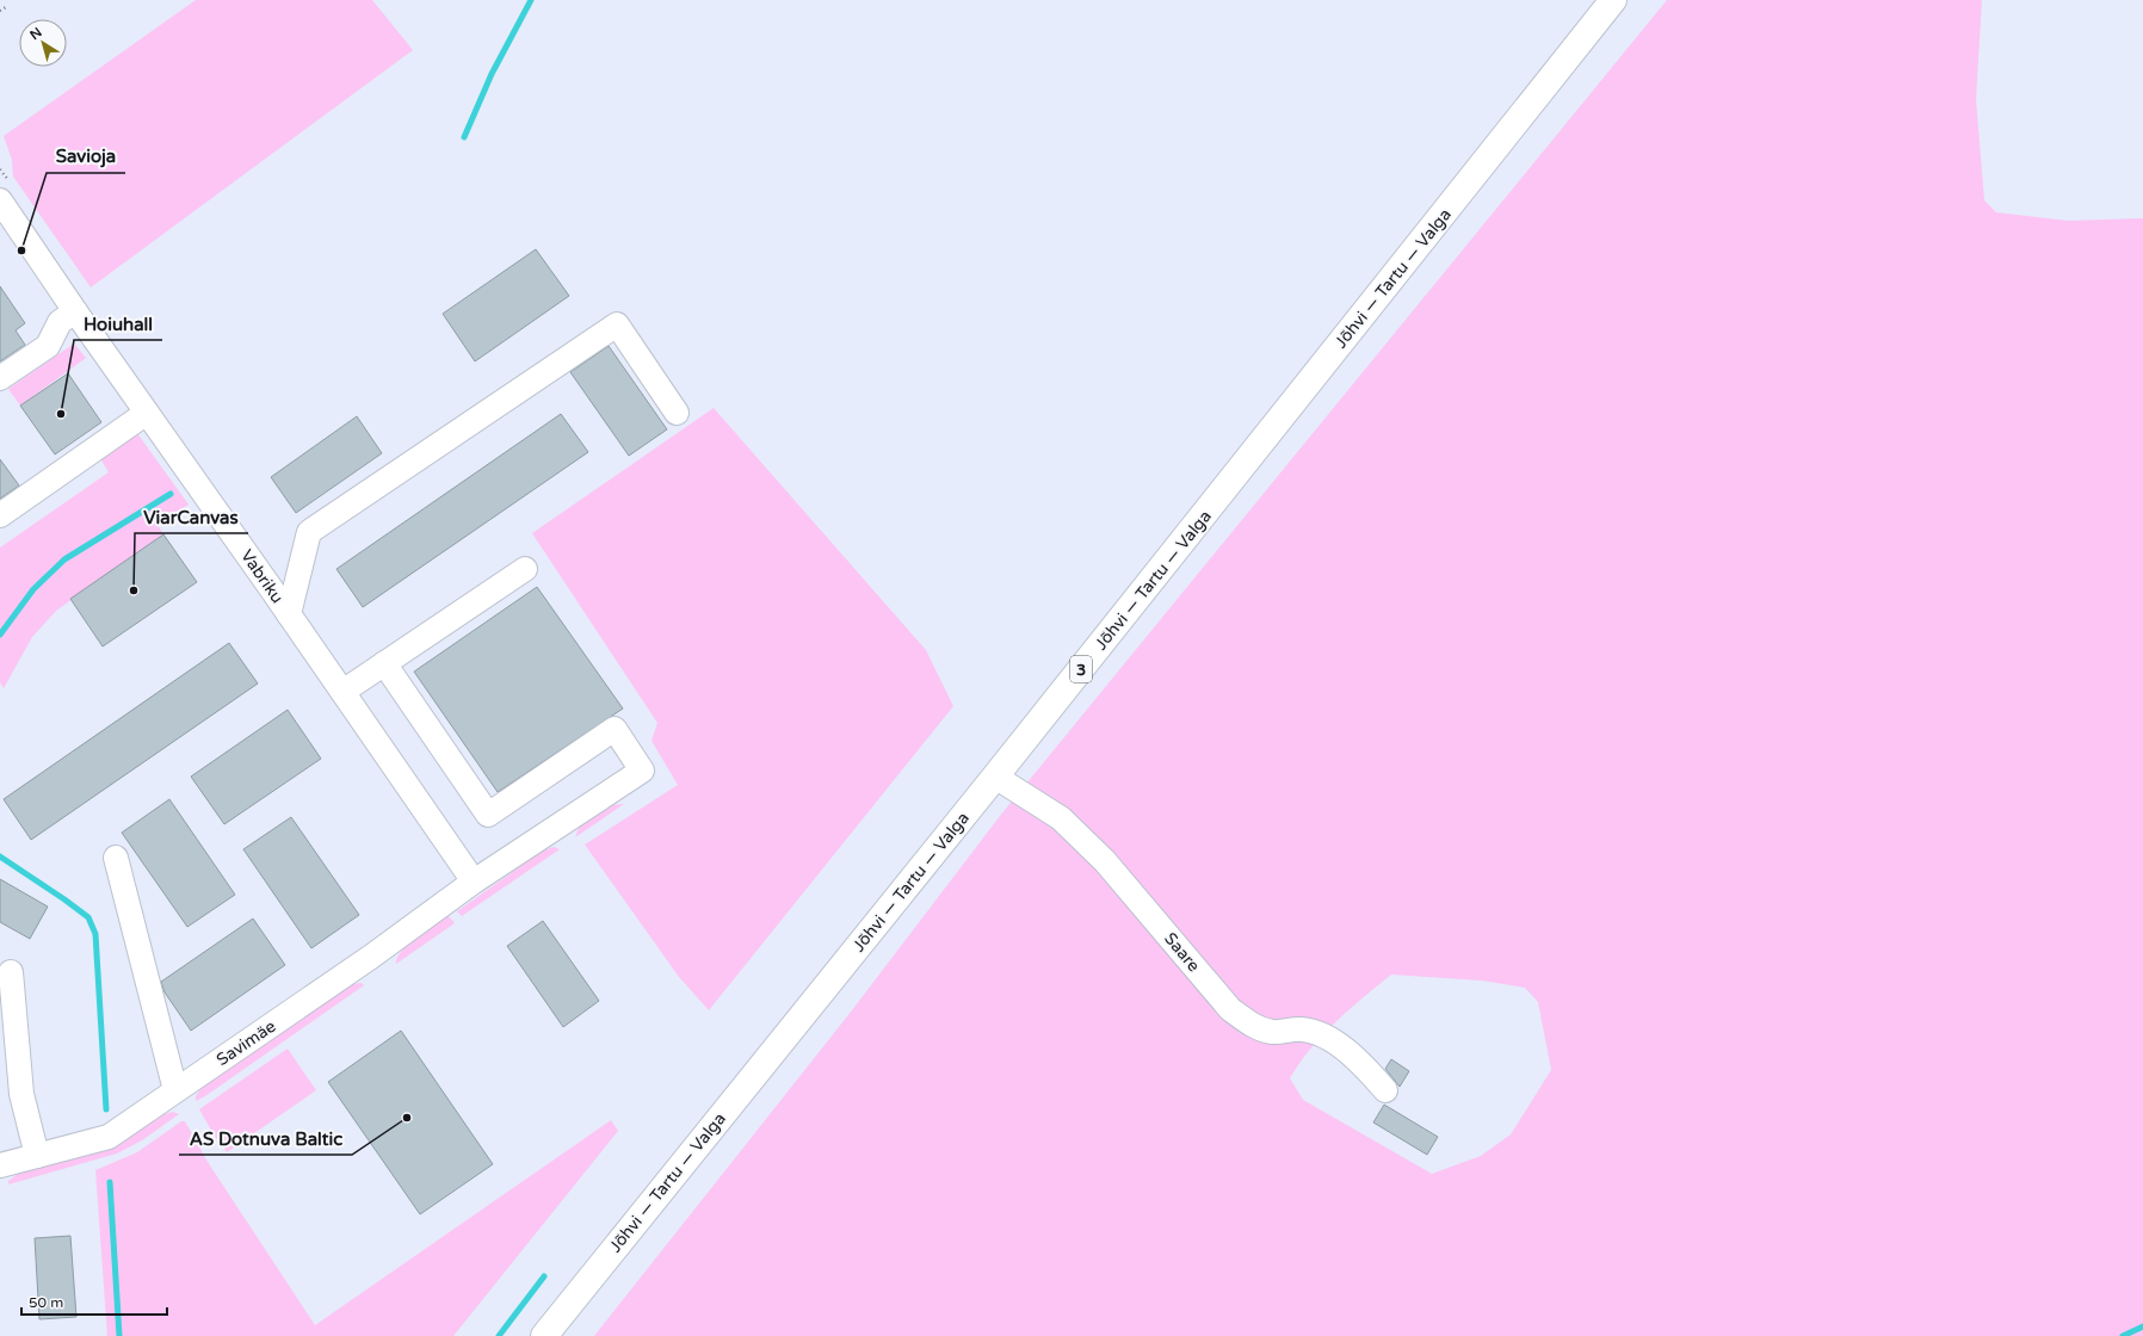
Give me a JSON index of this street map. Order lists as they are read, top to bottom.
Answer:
{
  "streets": {
    "highway": ["Jõhvi — Tartu — Valga", "3"],
    "street": ["Vabriku", "Saare", "Savimäe"]
  },
  "crossings": [
    ["Jõhvi — Tartu — Valga", "Saare"],
    ["Vabriku", "Savimäe"]
  ],
  "places": [
    "Savioja",
    "Hoiuhall",
    "ViarCanvas",
    "AS Dotnuva Baltic"
  ],
  "scale_bar": "50 m",
  "north": "top left"
}
